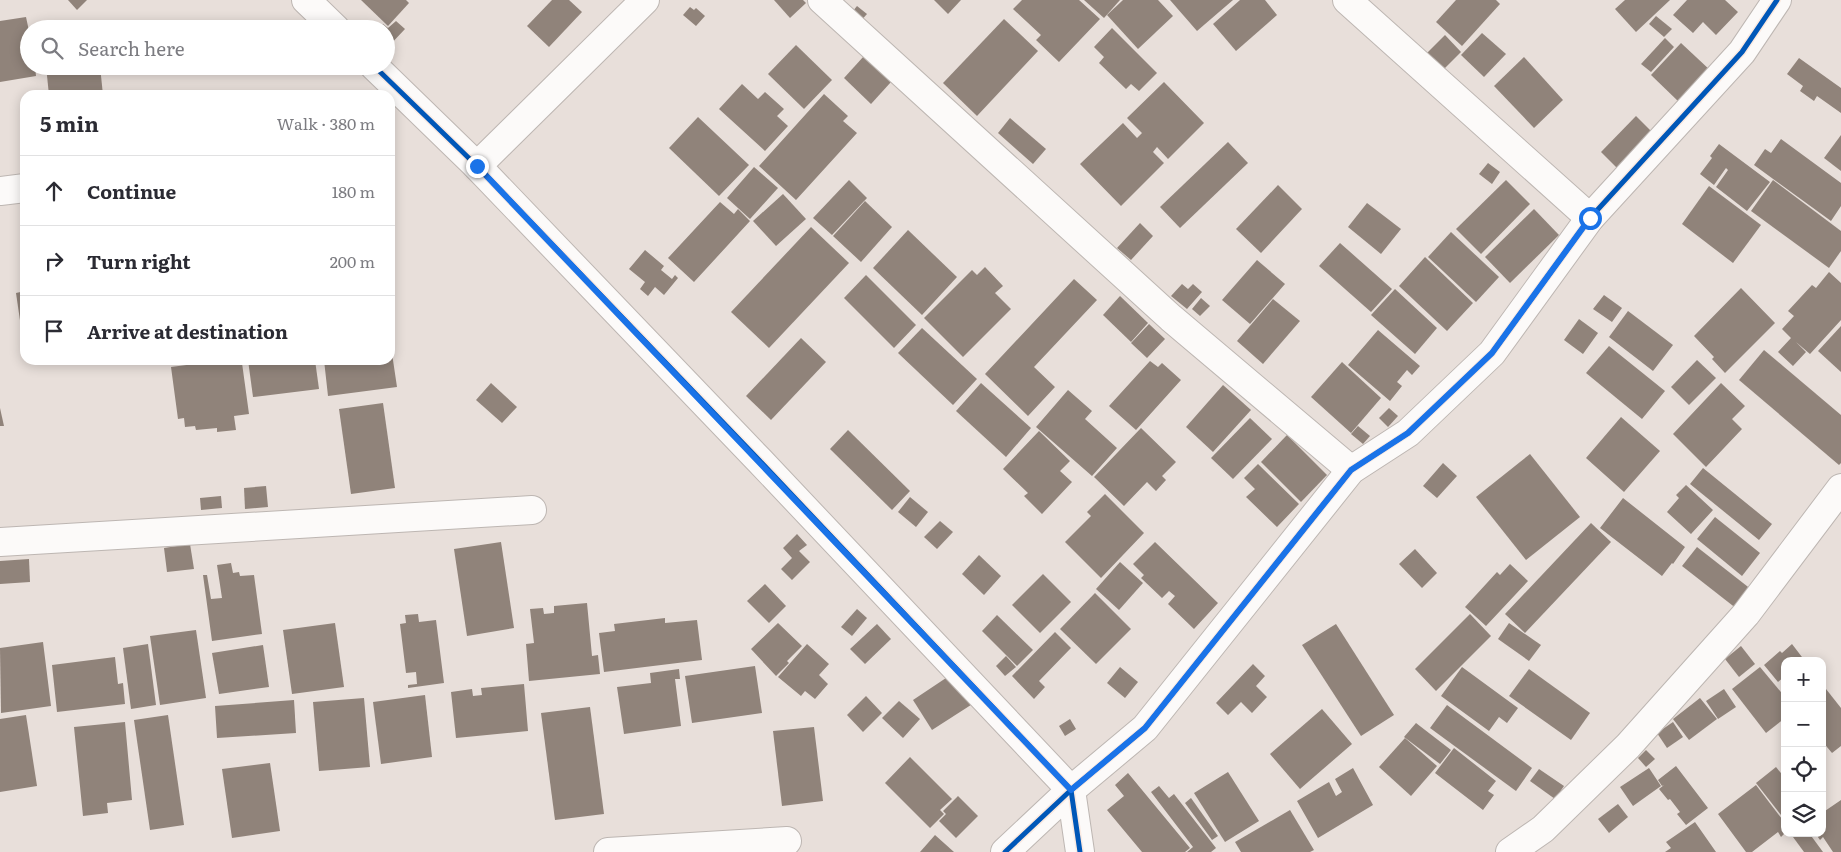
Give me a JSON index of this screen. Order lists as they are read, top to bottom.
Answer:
{
  "page": {
    "search": "Search here",
    "heading": ["5 min", "Walk · 380 m"],
    "list": [
      ["Continue", "180 m"],
      ["Turn right", "200 m"],
      "Arrive at destination"
    ],
    "map_buttons": ["+", "−"]
  }
}
